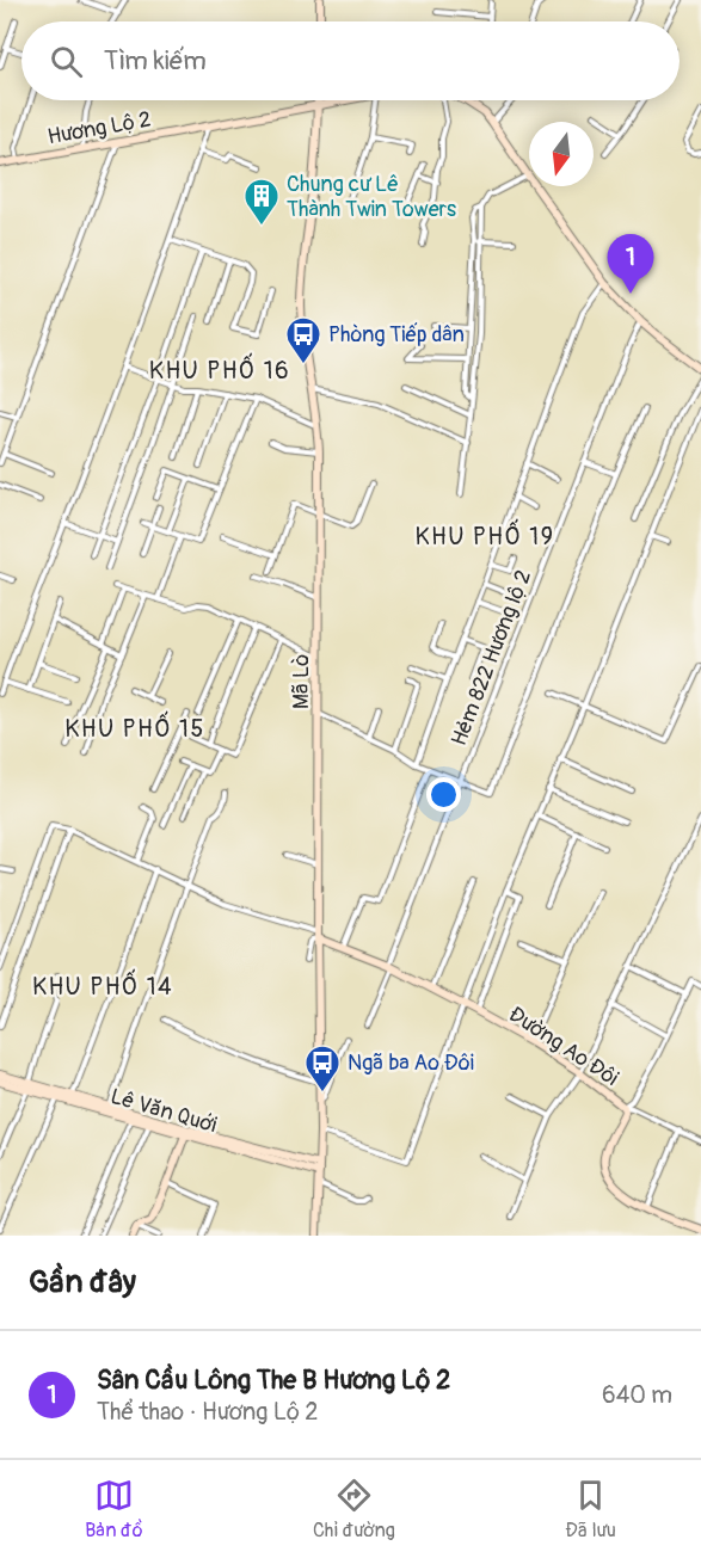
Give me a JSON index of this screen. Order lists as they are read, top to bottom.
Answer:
{
  "streets": {
    "main road": [
      "Hương Lộ 2",
      "Mã Lò",
      "Đường Ao Đôi",
      "Lê Văn Quới"
    ],
    "street": ["Hẻm 822 Hương lộ 2"]
  },
  "crossings": [
    ["Hương Lộ 2", "Mã Lò"],
    ["Hẻm 822 Hương lộ 2", "Đường Ao Đôi"],
    ["Mã Lò", "Đường Ao Đôi"],
    ["Mã Lò", "Lê Văn Quới"]
  ],
  "districts": [
    "KHU PHỐ 16",
    "KHU PHỐ 19",
    "KHU PHỐ 15",
    "KHU PHỐ 14"
  ],
  "places": {
    "building": ["Chung cư Lê Thành Twin Towers"],
    "bus stop": ["Phòng Tiếp dân", "Ngã ba Ao Đôi"]
  },
  "north": "bottom",
  "page": {
    "search": "Tìm kiếm",
    "pins": "1",
    "heading": "Gần đây",
    "list": [
      {
        "mark": "1",
        "name": "Sân Cầu Lông The B Hương Lộ 2",
        "note": "Thể thao · Hương Lộ 2",
        "value": "640 m"
      }
    ],
    "nav": ["Bản đồ", "Chỉ đường", "Đã lưu"]
  }
}
